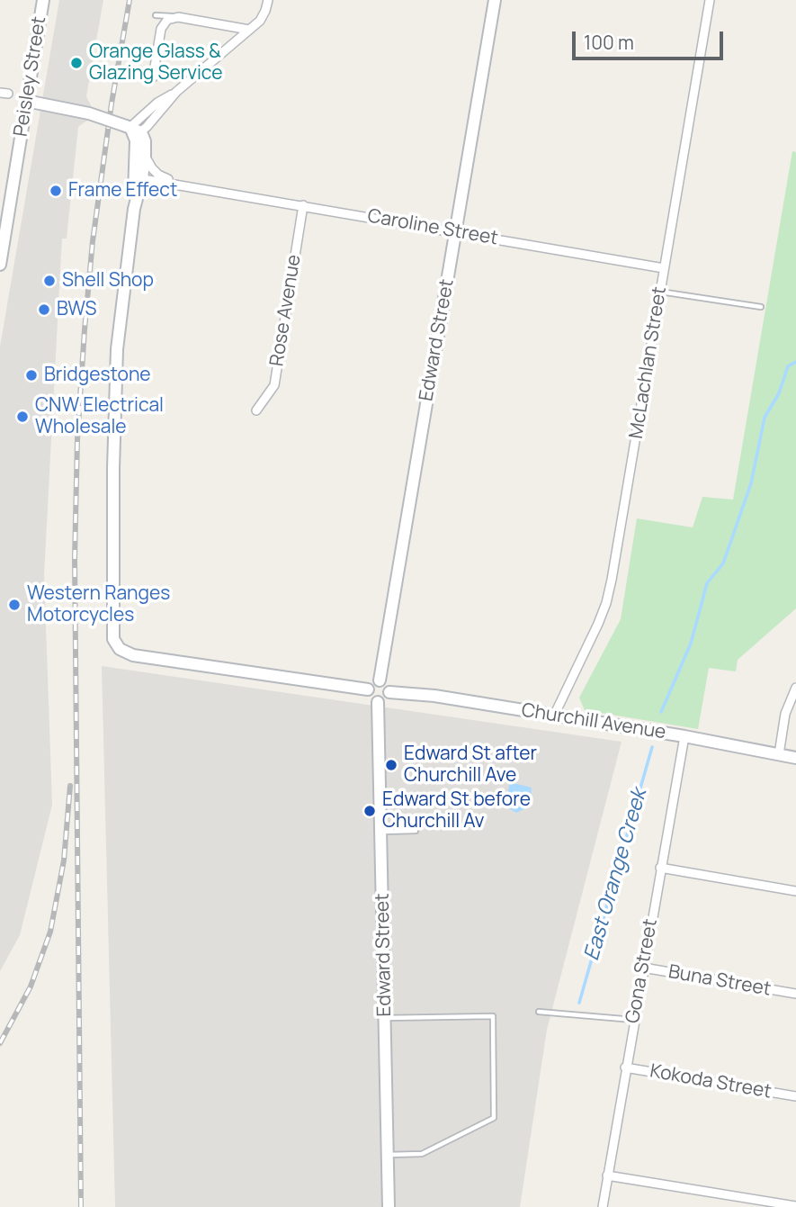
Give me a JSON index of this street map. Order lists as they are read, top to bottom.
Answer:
{
  "streets": {
    "street": [
      "Peisley Street",
      "Caroline Street",
      "Rose Avenue",
      "Edward Street",
      "McLachlan Street",
      "Churchill Avenue",
      "Gona Street",
      "Buna Street",
      "Kokoda Street"
    ]
  },
  "crossings": [
    ["Caroline Street", "Rose Avenue"],
    ["Caroline Street", "Edward Street"],
    ["Caroline Street", "McLachlan Street"],
    ["Edward Street", "Churchill Avenue"],
    ["McLachlan Street", "Churchill Avenue"],
    ["Churchill Avenue", "Gona Street"],
    ["Gona Street", "Buna Street"],
    ["Gona Street", "Kokoda Street"]
  ],
  "water": ["East Orange Creek"],
  "places": [
    "Orange Glass & Glazing Service",
    "Frame Effect",
    "Shell Shop",
    "BWS",
    "Bridgestone",
    "CNW Electrical Wholesale",
    "Western Ranges Motorcycles",
    "Edward St after Churchill Ave",
    "Edward St before Churchill Av"
  ],
  "scale_bar": "100 m"
}
